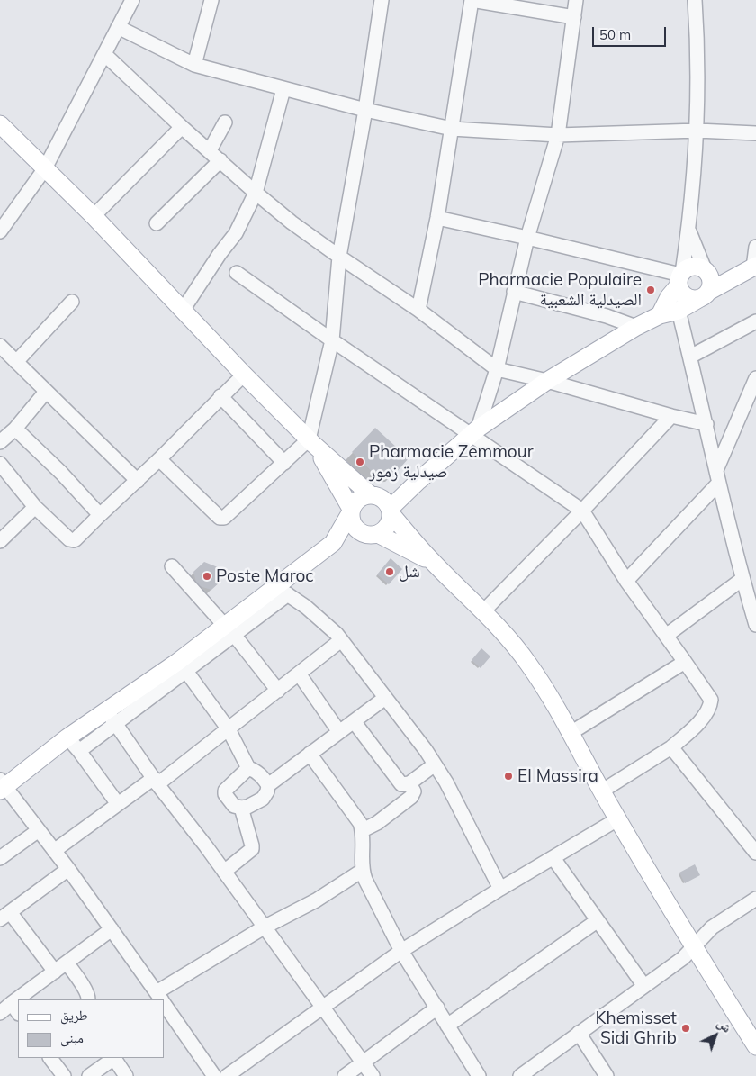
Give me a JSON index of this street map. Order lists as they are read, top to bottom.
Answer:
{
  "places": [
    "Pharmacie Populaire الصيدلية الشعبية",
    "Pharmacie Zemmour صيدلية زمور",
    "شل",
    "Poste Maroc",
    "El Massira",
    "Khemisset Sidi Ghrib"
  ],
  "legend": ["طريق", "مبنى"],
  "scale_bar": "50 m",
  "north": "top right"
}
